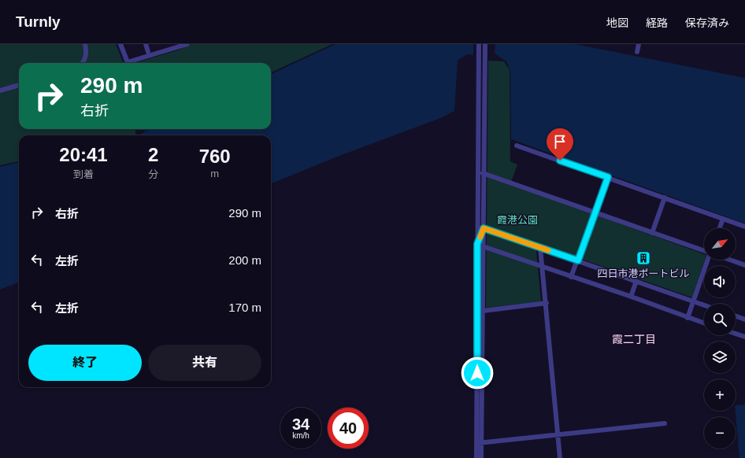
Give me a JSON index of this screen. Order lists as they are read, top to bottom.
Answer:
{
  "districts": ["霞二丁目"],
  "parks": ["霞港公園"],
  "places": {
    "building": ["四日市港ポートビル"]
  },
  "north": "top right",
  "page": {
    "header": "Turnly",
    "nav": ["地図", "経路", "保存済み"],
    "turn": ["290 m", "右折"],
    "eta": [
      "20:41",
      "到着",
      "2",
      "分",
      "760",
      "m"
    ],
    "list": [
      {
        "name": "右折",
        "value": "290 m"
      },
      {
        "name": "左折",
        "value": "200 m"
      },
      {
        "name": "左折",
        "value": "170 m"
      }
    ],
    "map_buttons": ["+", "−"],
    "buttons": ["終了", "共有"],
    "speed": "34 km/h",
    "limit": "40"
  }
}
